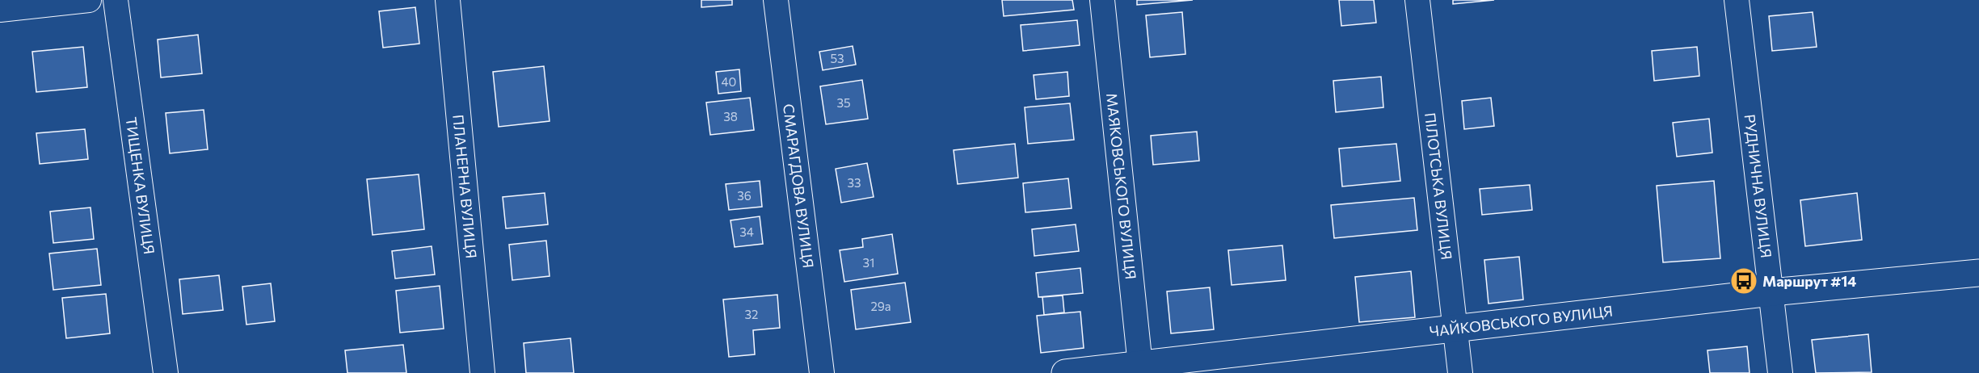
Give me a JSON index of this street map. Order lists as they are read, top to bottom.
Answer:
{
  "streets": {
    "street": [
      "ТИЩЕНКА ВУЛИЦЯ",
      "ПЛАНЕРНА ВУЛИЦЯ",
      "СМАРАГДОВА ВУЛИЦЯ",
      "МАЯКОВСЬКОГО ВУЛИЦЯ",
      "ПІЛОТСЬКА ВУЛИЦЯ",
      "РУДНИЧНА ВУЛИЦЯ",
      "ЧАЙКОВСЬКОГО ВУЛИЦЯ"
    ]
  },
  "crossings": [
    ["МАЯКОВСЬКОГО ВУЛИЦЯ", "ЧАЙКОВСЬКОГО ВУЛИЦЯ"],
    ["ПІЛОТСЬКА ВУЛИЦЯ", "ЧАЙКОВСЬКОГО ВУЛИЦЯ"],
    ["РУДНИЧНА ВУЛИЦЯ", "ЧАЙКОВСЬКОГО ВУЛИЦЯ"]
  ],
  "places": {
    "bus stop": ["Маршрут #14"]
  },
  "house_numbers": [
    "53",
    "40",
    "35",
    "38",
    "33",
    "36",
    "34",
    "31",
    "29а",
    "32"
  ]
}
